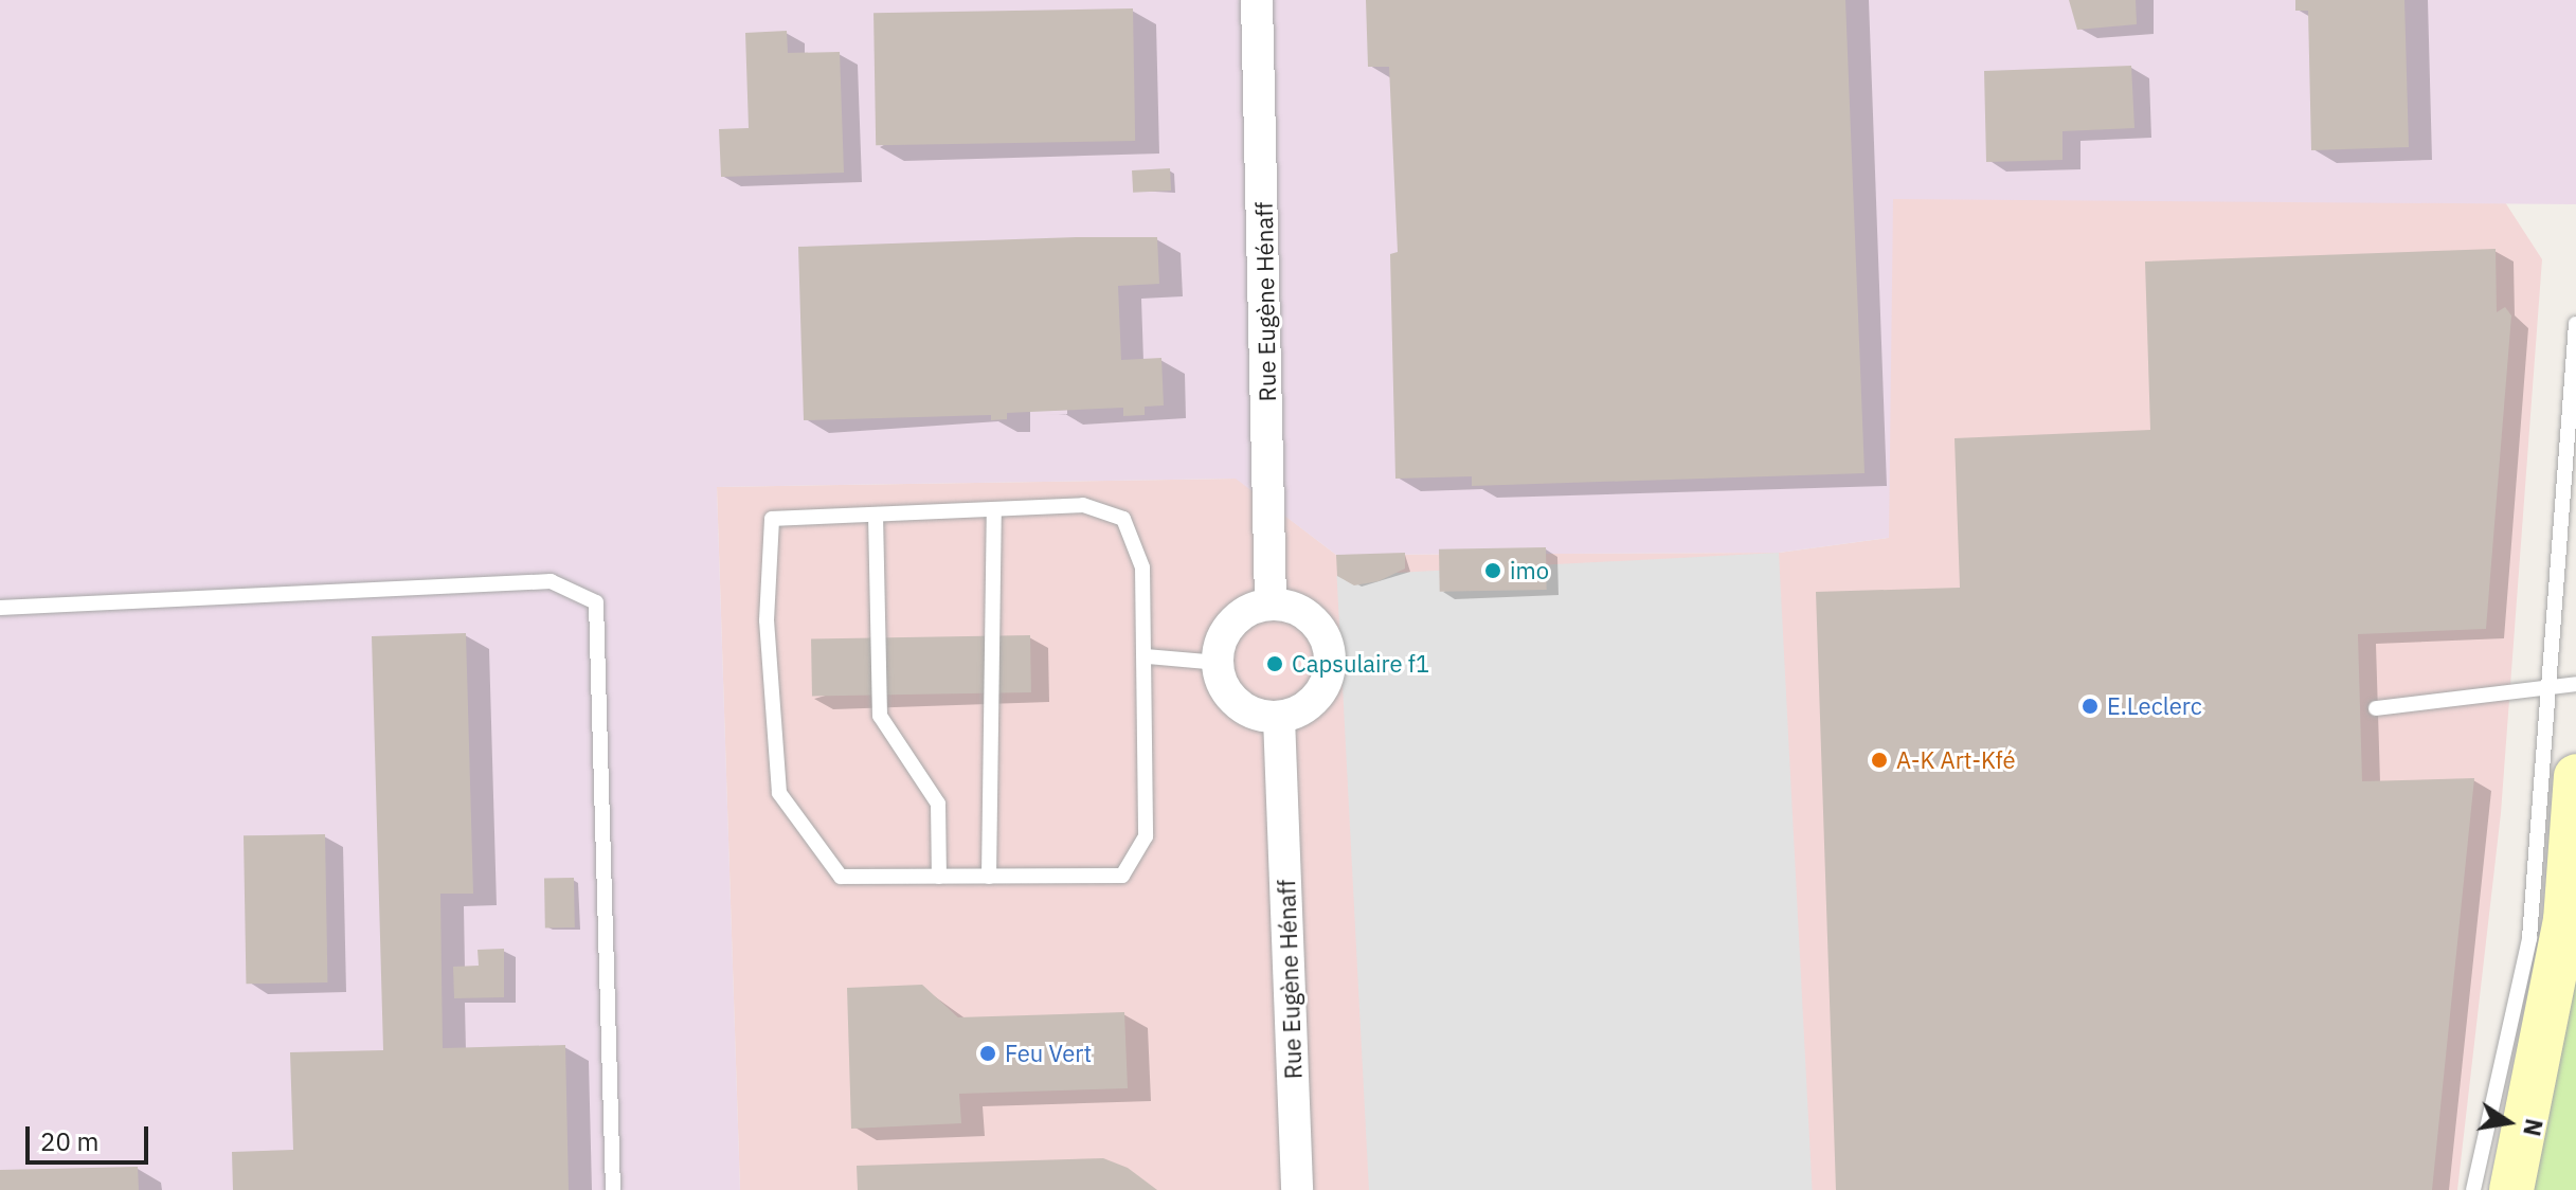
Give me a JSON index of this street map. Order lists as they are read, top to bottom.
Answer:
{
  "streets": {
    "street": ["Rue Eugène Hénaff"]
  },
  "places": [
    "imo",
    "Capsulaire f1",
    "E.Leclerc",
    "A-K Art-Kfé",
    "Feu Vert"
  ],
  "scale_bar": "20 m",
  "north": "right"
}
